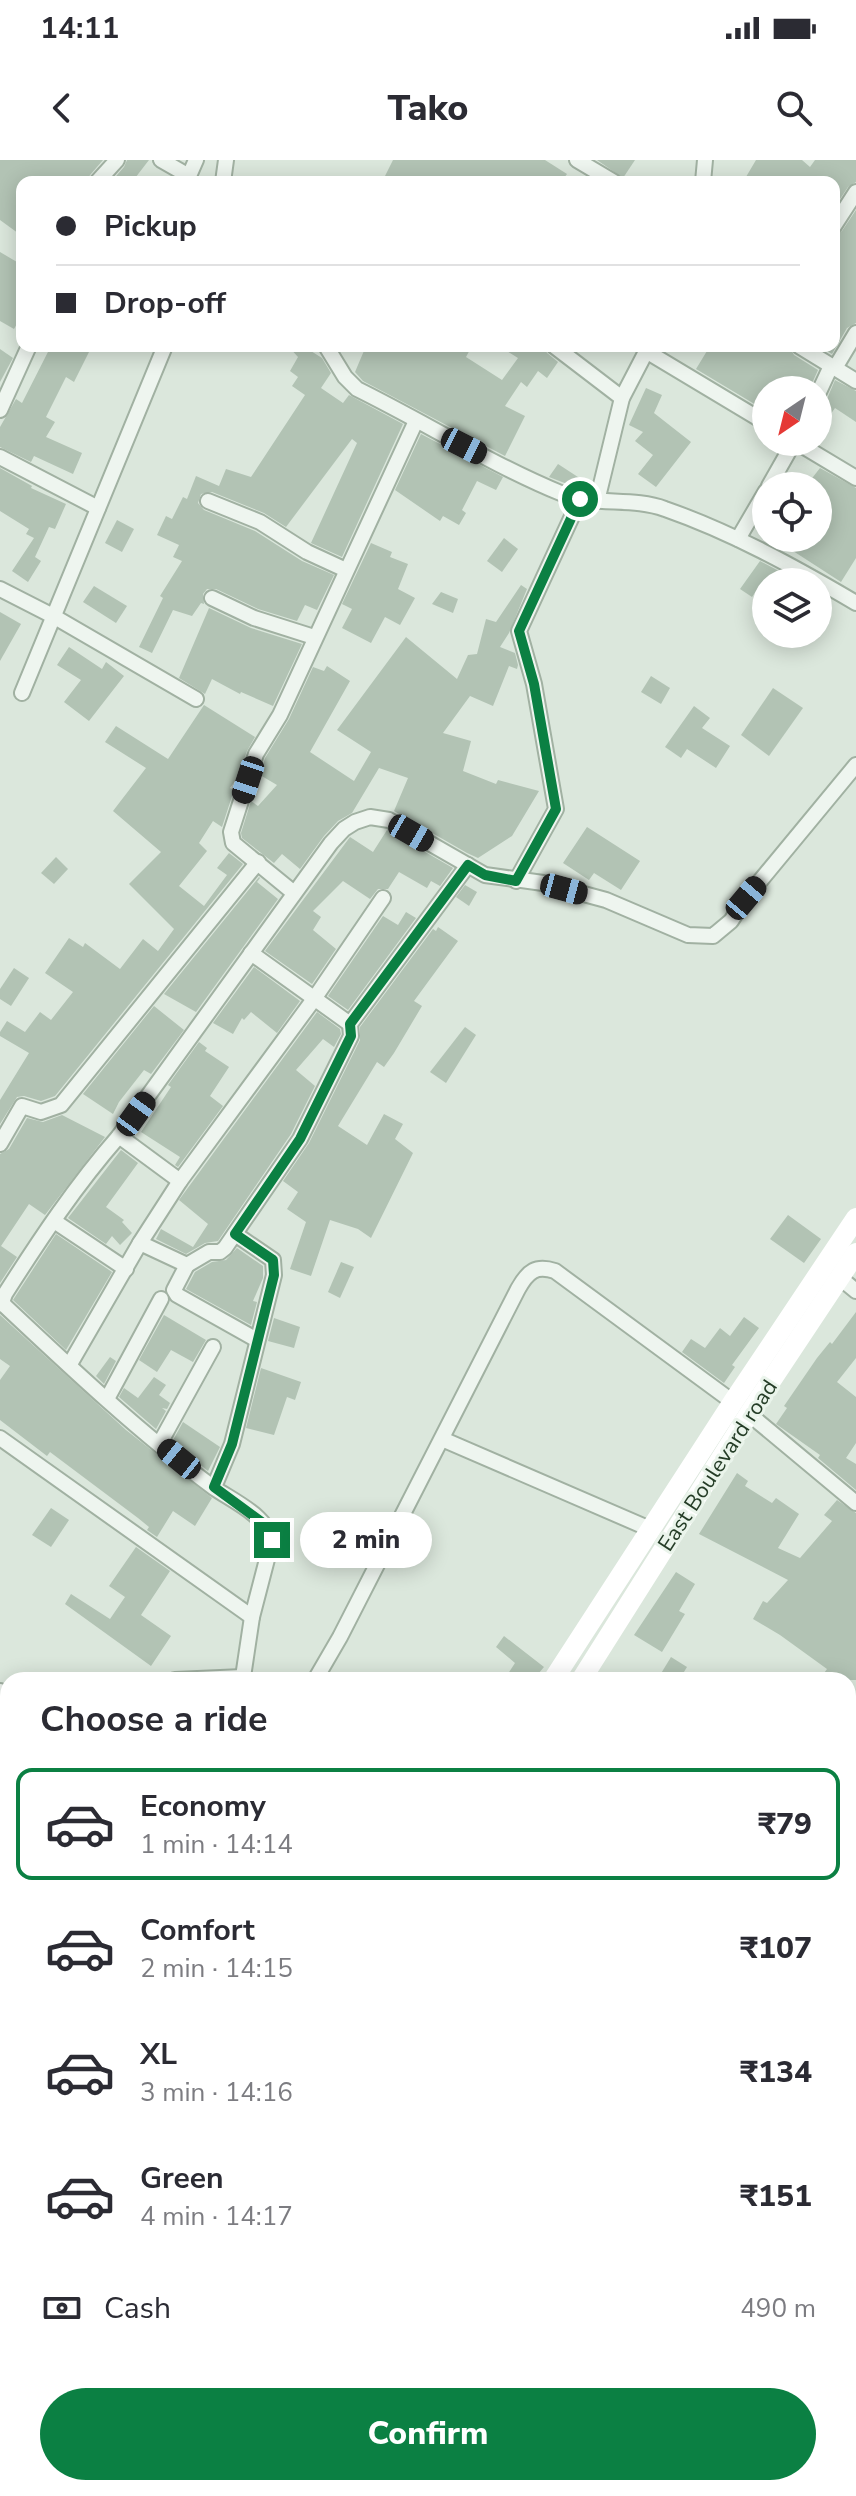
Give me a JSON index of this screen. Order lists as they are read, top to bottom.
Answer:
{
  "streets": {
    "main road": ["East Boulevard road"]
  },
  "north": "bottom left",
  "page": {
    "status": "14:11",
    "header": "Tako",
    "banner": ["Pickup", "Drop-off"],
    "bubble": "2 min",
    "heading": "Choose a ride",
    "list": [
      {
        "name": "Economy",
        "note": "1 min · 14:14",
        "value": "₹79"
      },
      {
        "name": "Comfort",
        "note": "2 min · 14:15",
        "value": "₹107"
      },
      {
        "name": "XL",
        "note": "3 min · 14:16",
        "value": "₹134"
      },
      {
        "name": "Green",
        "note": "4 min · 14:17",
        "value": "₹151"
      }
    ],
    "pay": ["Cash", "490 m"],
    "buttons": "Confirm"
  }
}
